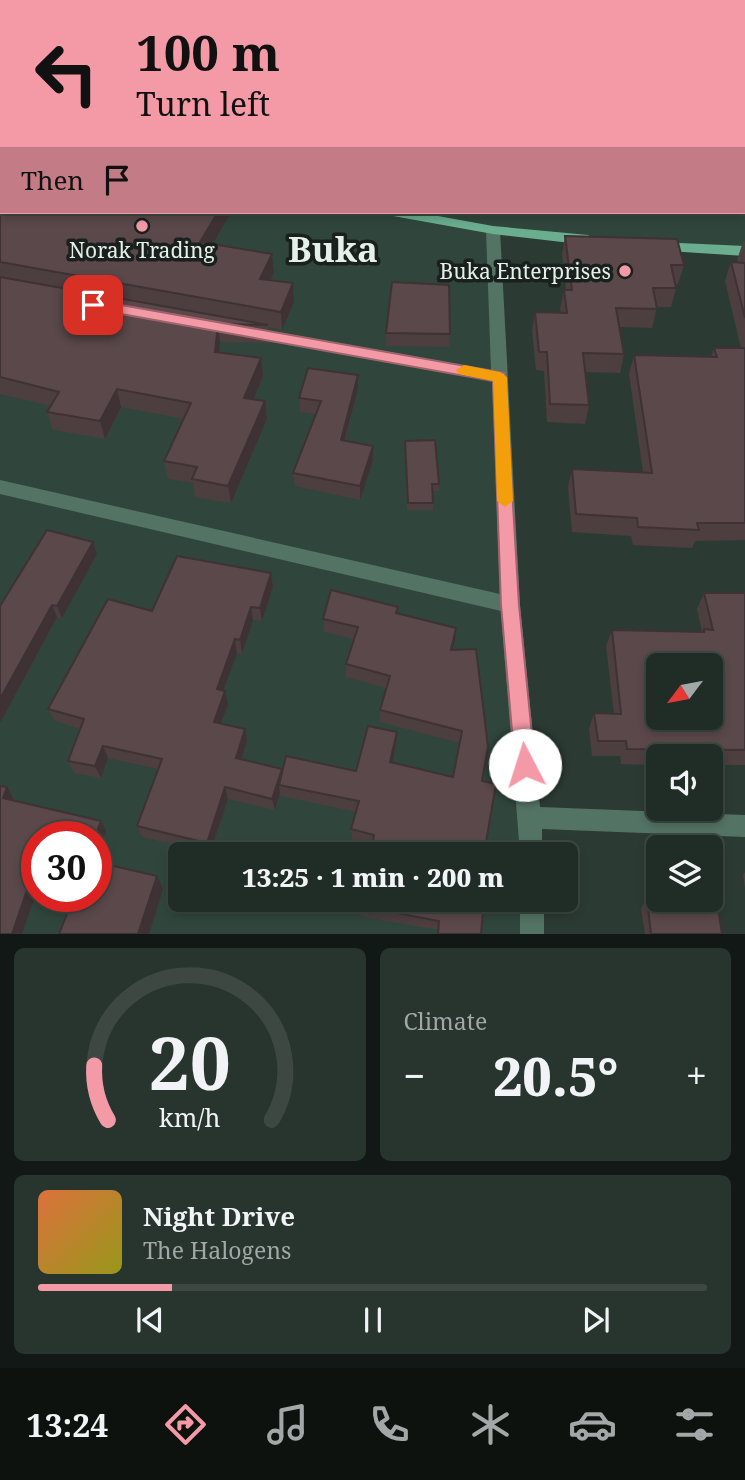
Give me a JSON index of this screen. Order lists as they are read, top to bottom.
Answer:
{
  "districts": ["Buka"],
  "places": ["Norak Trading", "Buka Enterprises"],
  "north": "bottom left",
  "page": {
    "turn": ["100 m", "Turn left"],
    "then": "Then",
    "limit": "30",
    "trip": "13:25 · 1 min · 200 m",
    "tile": "Climate",
    "heat": ["−", "20.5°", "+"],
    "song": ["Night Drive", "The Halogens"],
    "tabs": "13:24",
    "gauge": ["20", "km/h"]
  }
}
